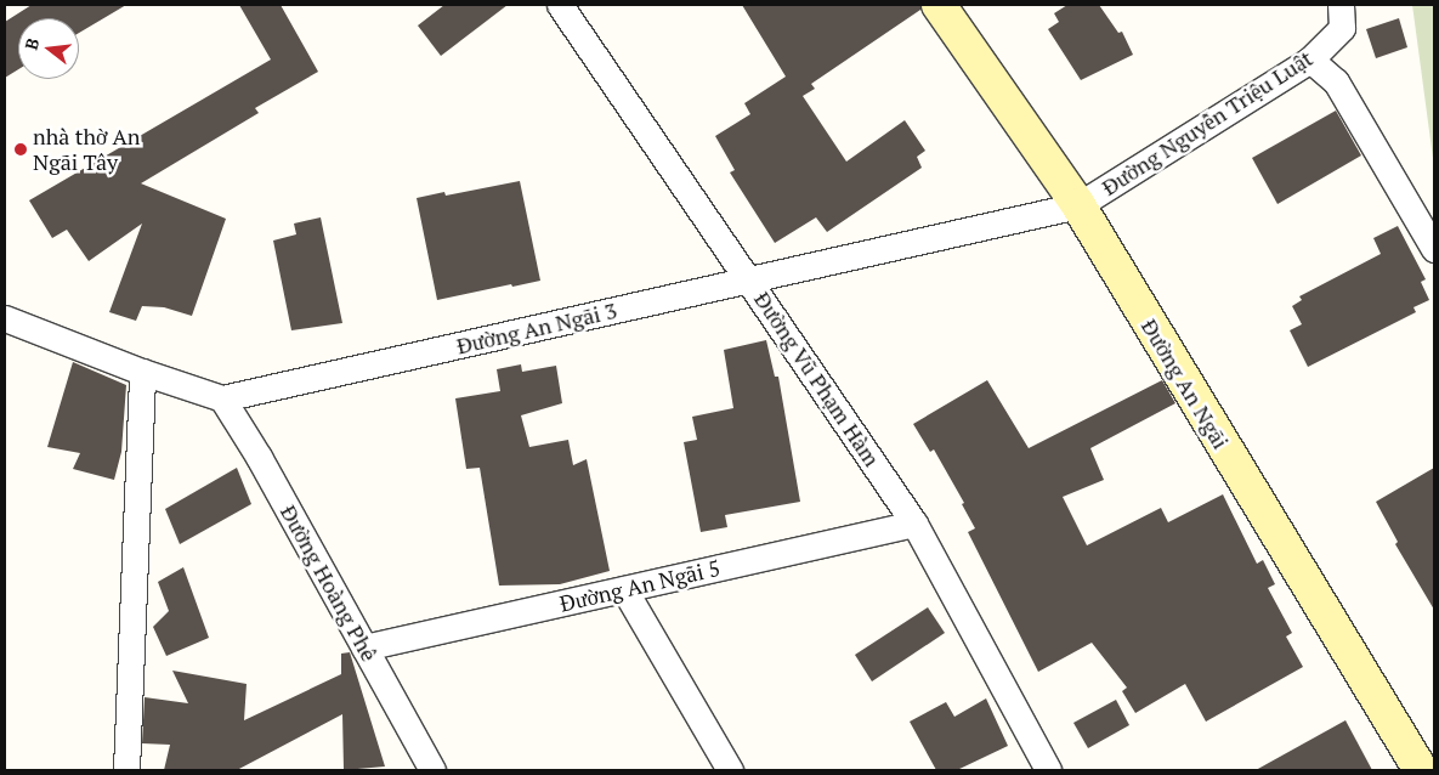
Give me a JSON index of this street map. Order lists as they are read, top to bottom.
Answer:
{
  "streets": {
    "main road": ["Đường An Ngãi"],
    "street": [
      "Đường Nguyễn Triệu Luật",
      "Đường An Ngãi 3",
      "Đường Vũ Phạm Hàm",
      "Đường Hoàng Phê",
      "Đường An Ngãi 5"
    ]
  },
  "crossings": [
    ["Đường Nguyễn Triệu Luật", "Đường An Ngãi 3"],
    ["Đường Nguyễn Triệu Luật", "Đường An Ngãi"],
    ["Đường An Ngãi 3", "Đường Vũ Phạm Hàm"],
    ["Đường An Ngãi 3", "Đường An Ngãi"],
    ["Đường An Ngãi 3", "Đường Hoàng Phê"],
    ["Đường Vũ Phạm Hàm", "Đường An Ngãi 5"],
    ["Đường Hoàng Phê", "Đường An Ngãi 5"]
  ],
  "places": ["nhà thờ An Ngãi Tây"],
  "north": "left"
}
